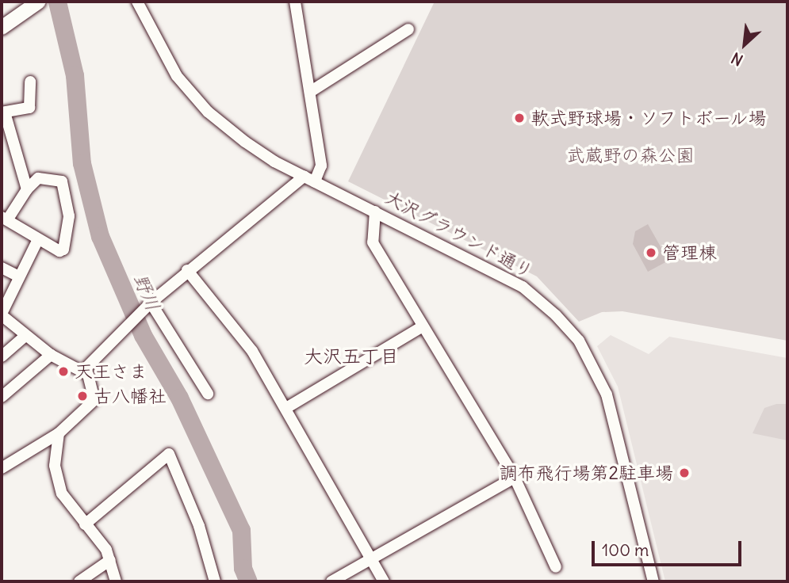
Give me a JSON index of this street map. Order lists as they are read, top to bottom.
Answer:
{
  "streets": {
    "street": ["大沢グラウンド通り"]
  },
  "districts": ["大沢五丁目"],
  "water": ["野川"],
  "parks": ["武蔵野の森公園"],
  "places": [
    "軟式野球場・ソフトボール場",
    "管理棟",
    "天王さま",
    "古八幡社",
    "調布飛行場第2駐車場"
  ],
  "scale_bar": "100 m",
  "north": "bottom left"
}
